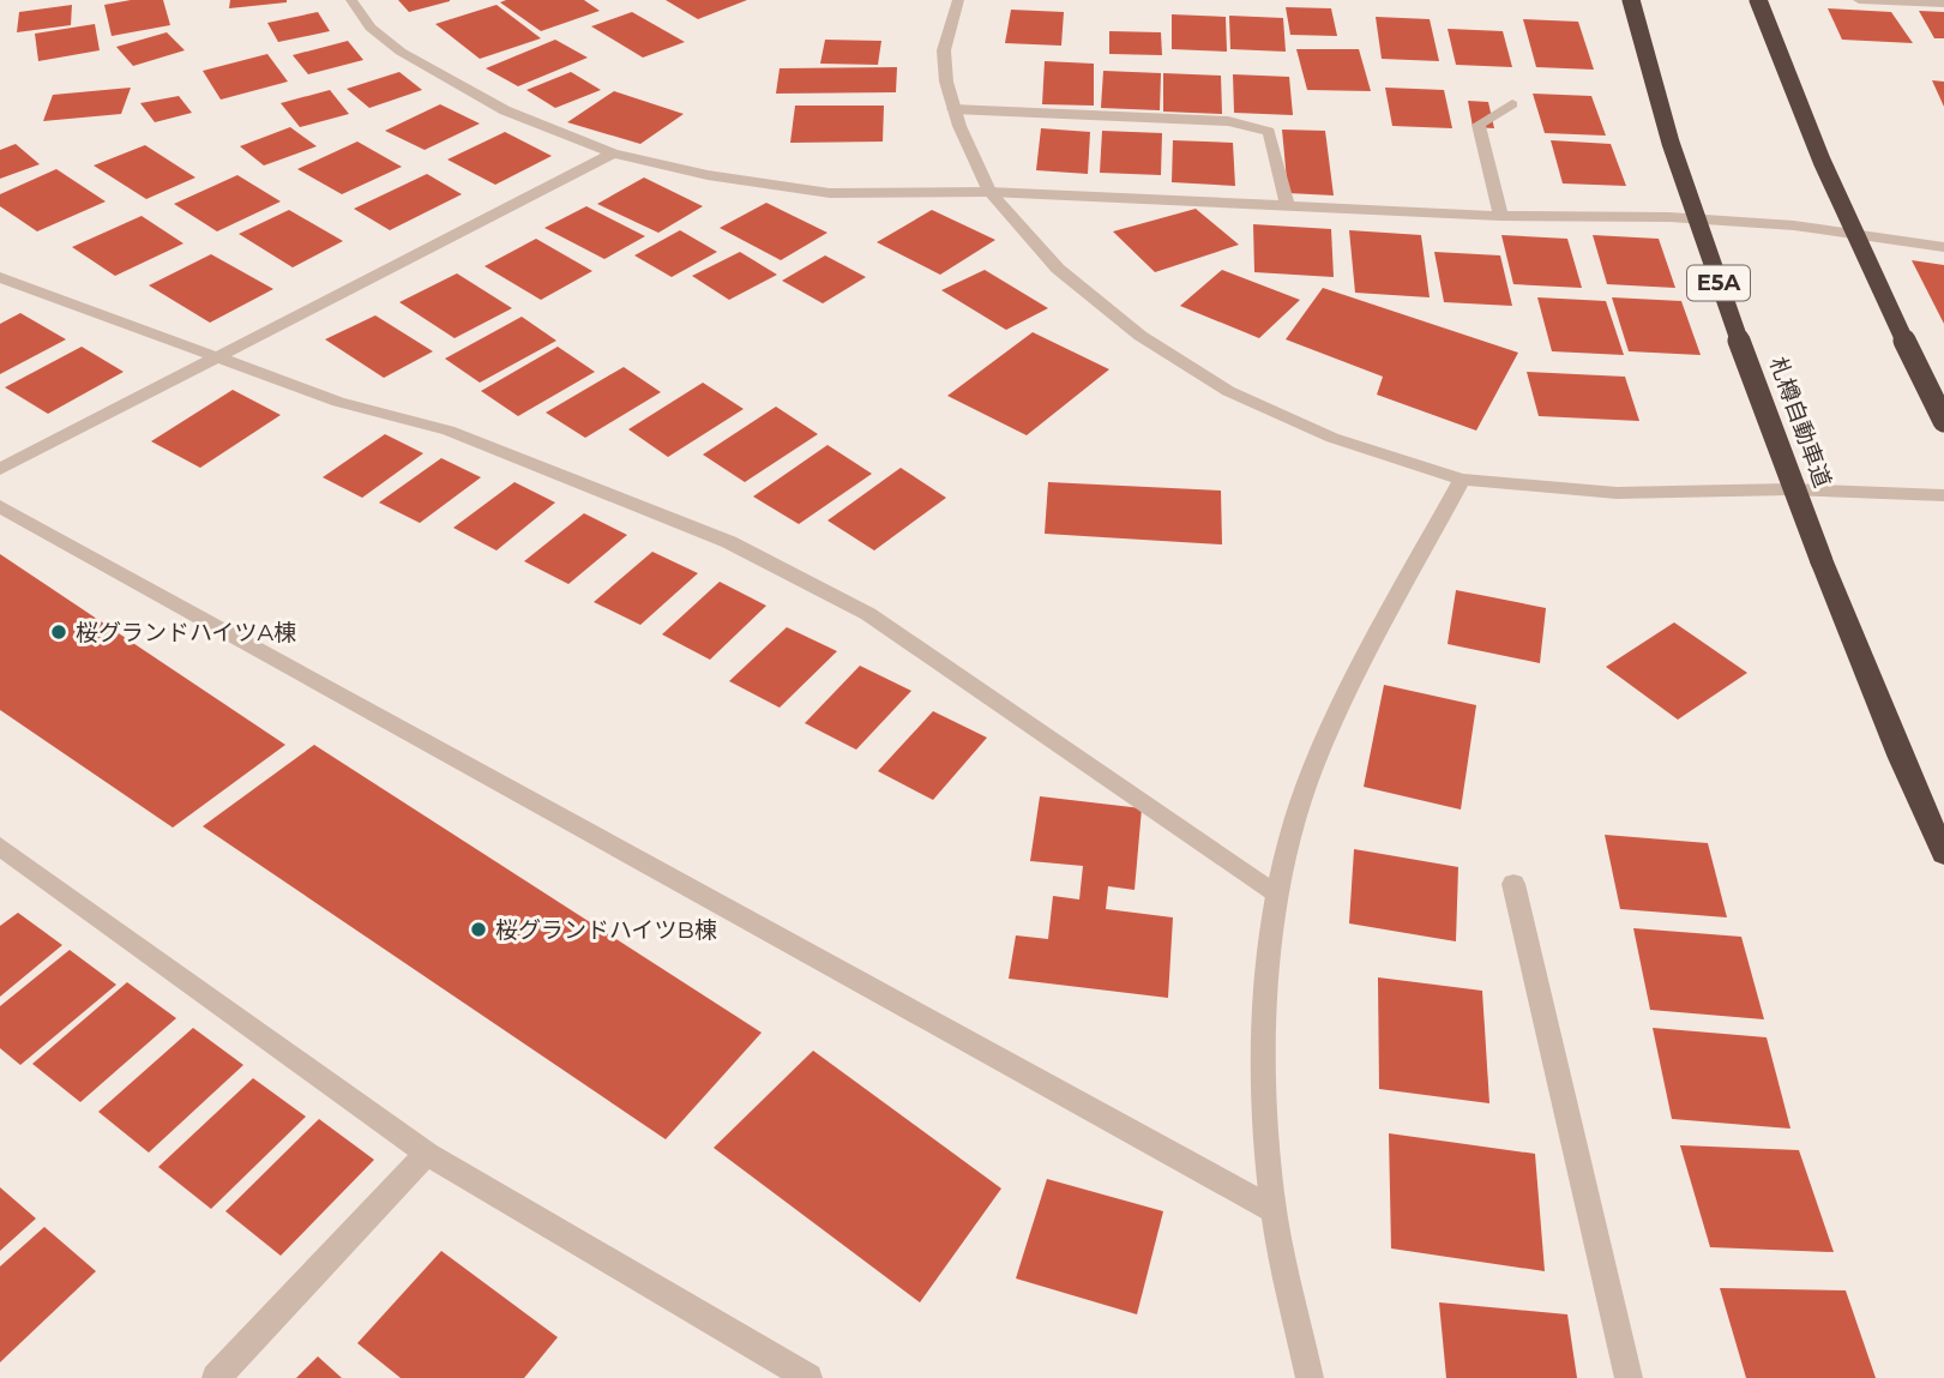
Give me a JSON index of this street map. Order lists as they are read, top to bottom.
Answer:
{
  "streets": {
    "highway": ["E5A", "札樽自動車道"]
  },
  "places": ["桜グランドハイツA棟", "桜グランドハイツB棟"]
}
